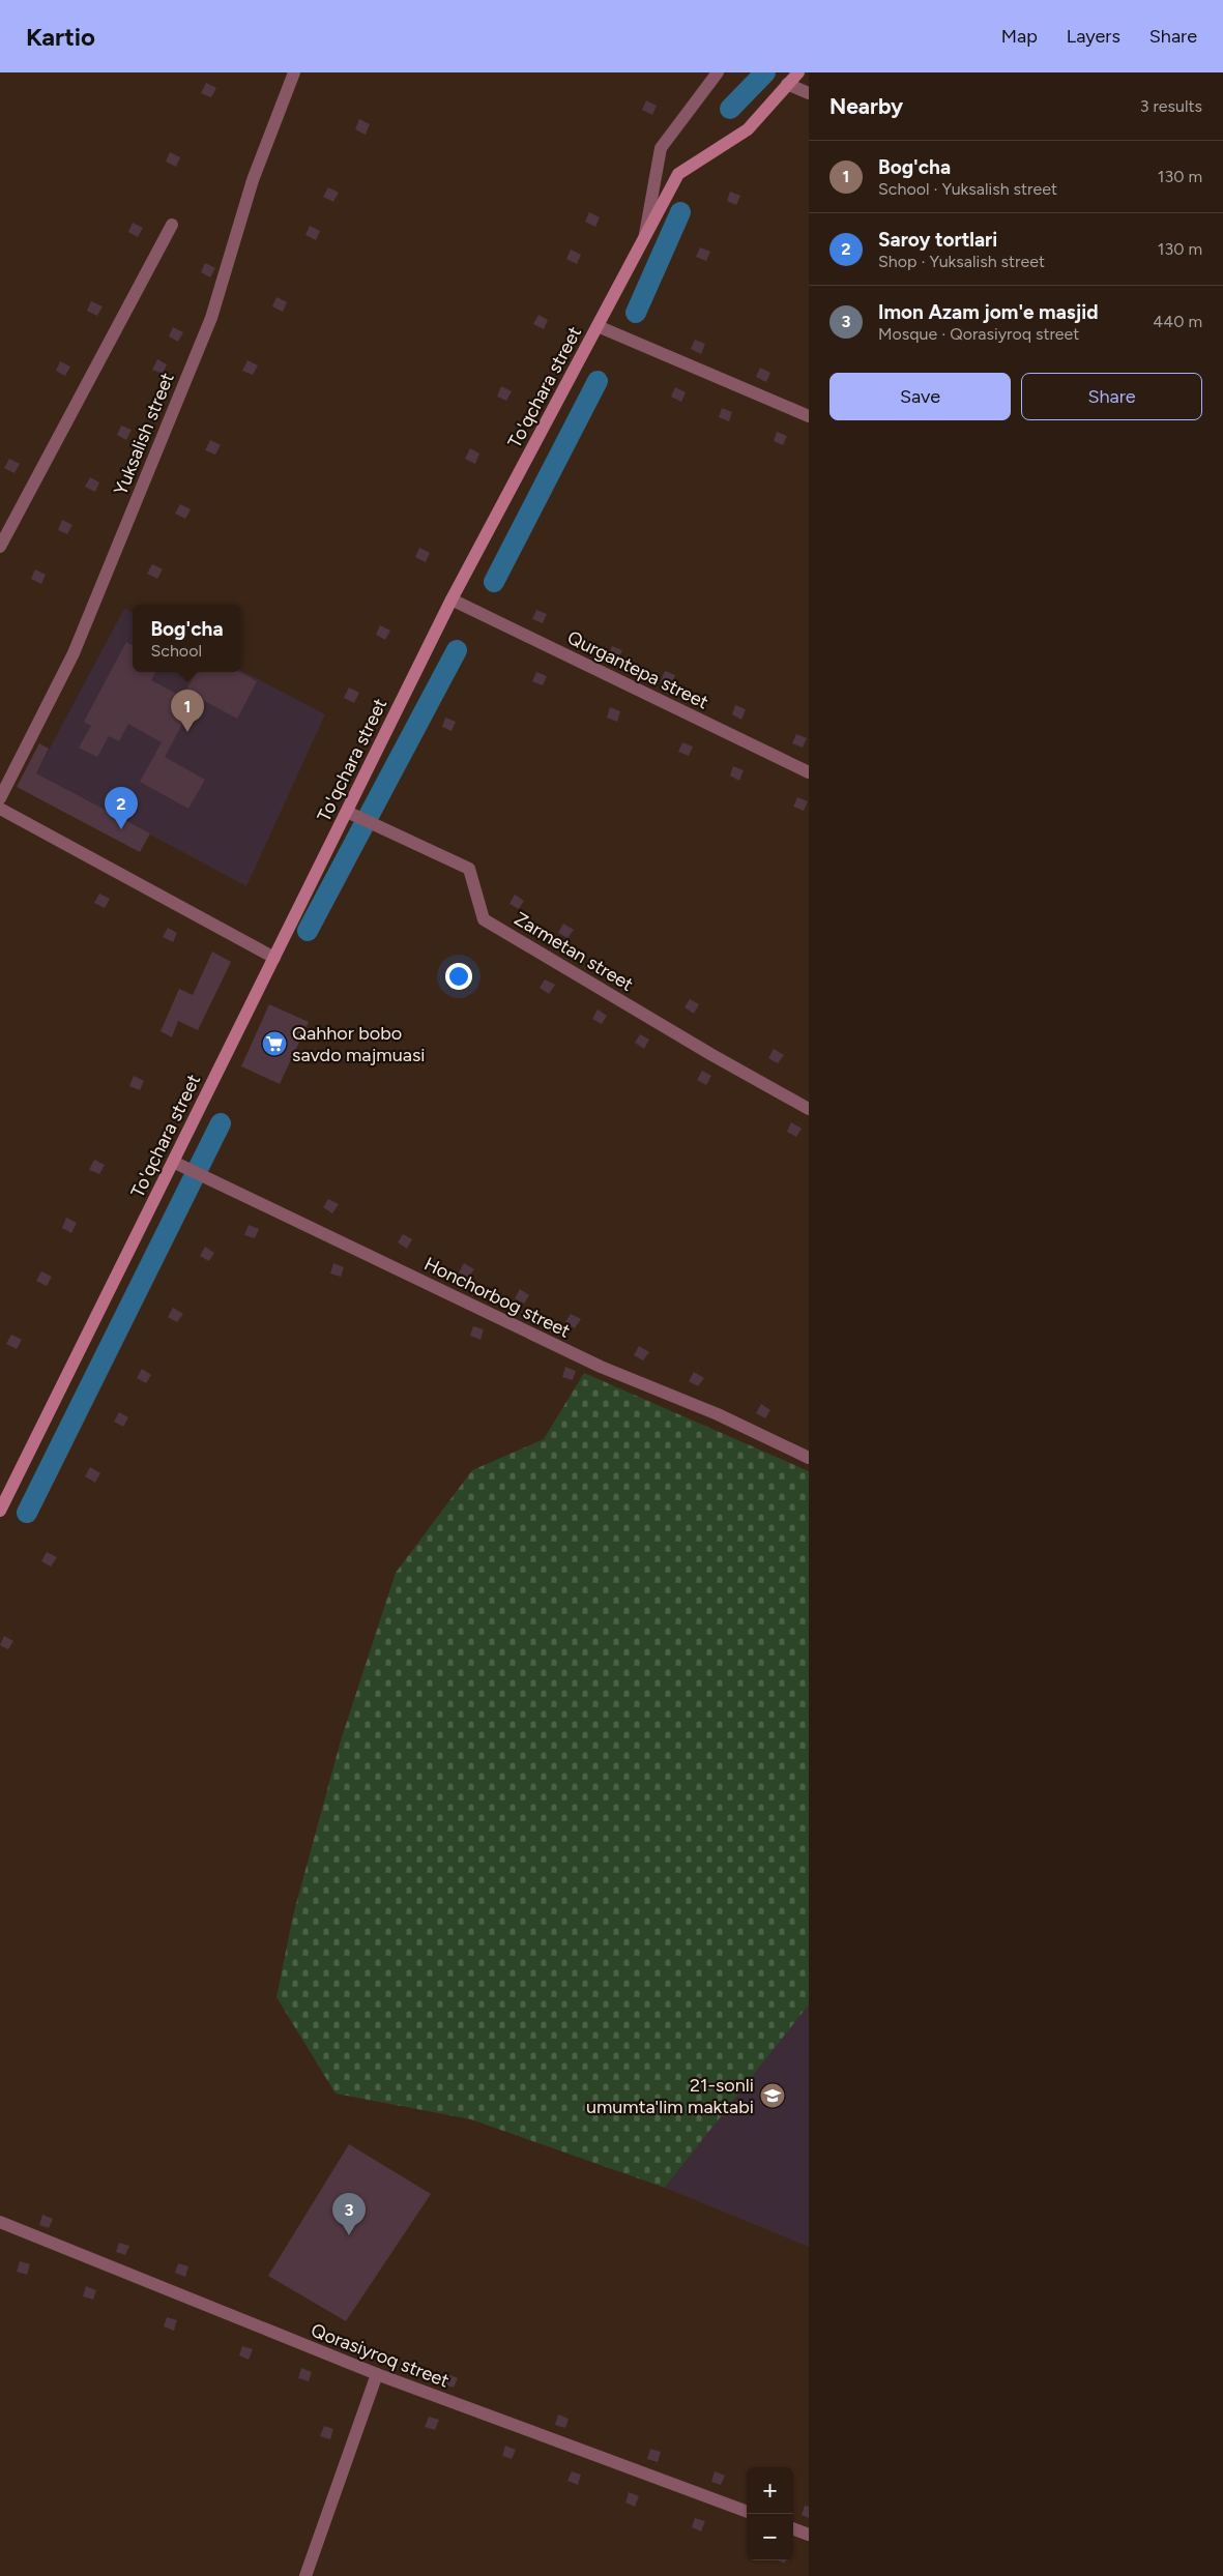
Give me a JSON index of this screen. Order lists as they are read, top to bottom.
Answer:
{
  "streets": {
    "street": [
      "To'qchara street",
      "Yuksalish street",
      "Qurgantepa street",
      "Zarmetan street",
      "Honchorbog street",
      "Qorasiyroq street"
    ]
  },
  "crossings": [
    ["To'qchara street", "Qurgantepa street"],
    ["To'qchara street", "Zarmetan street"],
    ["To'qchara street", "Honchorbog street"]
  ],
  "places": {
    "supermarket": ["Qahhor bobo savdo majmuasi"],
    "school or university": ["21-sonli umumta'lim maktabi"]
  },
  "page": {
    "header": "Kartio",
    "nav": ["Map", "Layers", "Share"],
    "heading": ["Nearby", "3 results"],
    "list": [
      {
        "mark": "1",
        "name": "Bog'cha",
        "note": "School · Yuksalish street",
        "value": "130 m"
      },
      {
        "mark": "2",
        "name": "Saroy tortlari",
        "note": "Shop · Yuksalish street",
        "value": "130 m"
      },
      {
        "mark": "3",
        "name": "Imon Azam jom'e masjid",
        "note": "Mosque · Qorasiyroq street",
        "value": "440 m"
      }
    ],
    "buttons": ["Save", "Share"],
    "popup": ["Bog'cha", "School"],
    "pins": ["1", "2", "3"],
    "map_buttons": ["+", "−"]
  }
}
